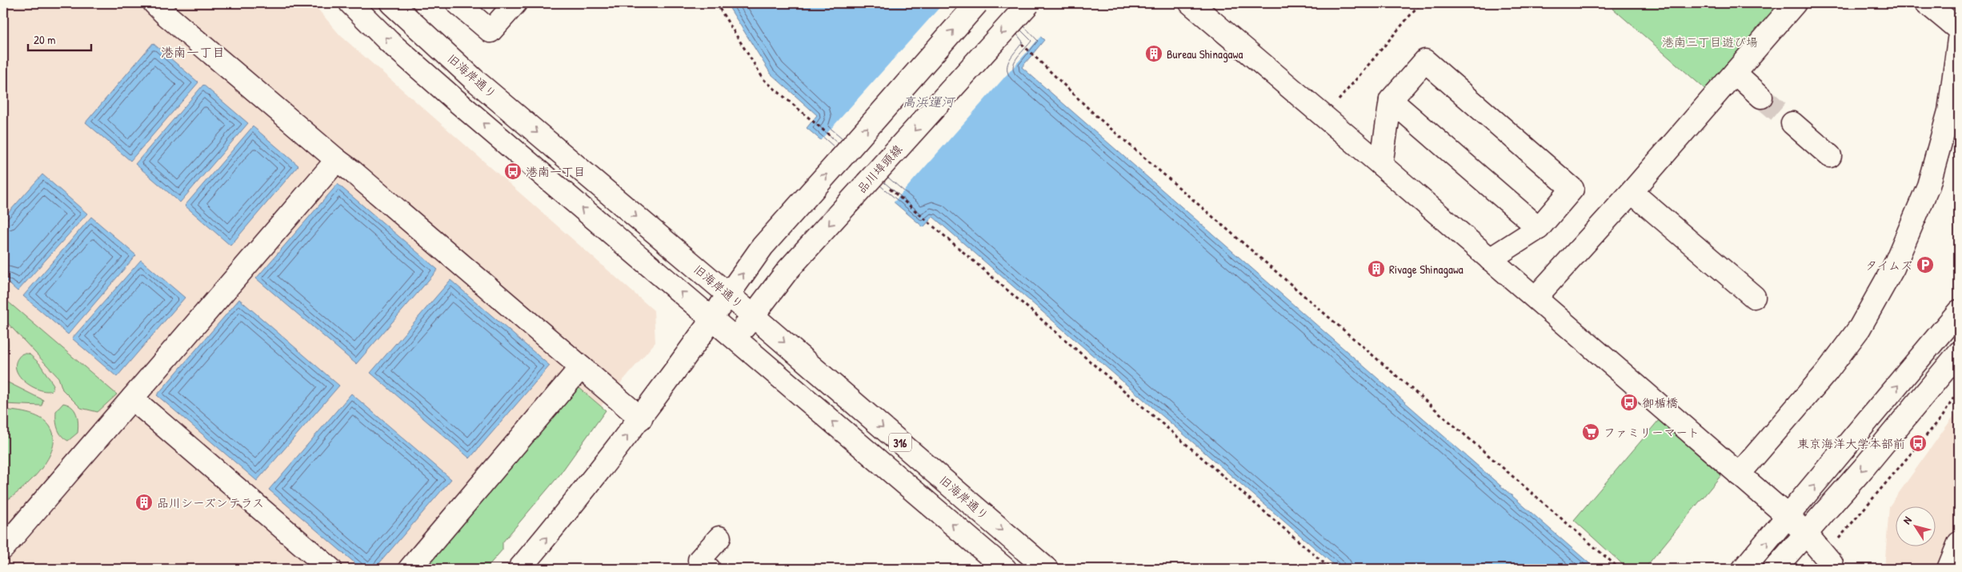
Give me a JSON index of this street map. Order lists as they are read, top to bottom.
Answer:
{
  "streets": {
    "main road": ["旧海岸通り", "品川埠頭線", "316"]
  },
  "crossings": [
    ["旧海岸通り", "品川埠頭線"],
    ["品川埠頭線", "316"]
  ],
  "districts": ["港南一丁目"],
  "water": ["高浜運河"],
  "parks": ["港南三丁目遊び場"],
  "places": {
    "building": ["Bureau Shinagawa", "Rivage Shinagawa", "品川シーズンテラス"],
    "bus stop": ["港南一丁目", "御楯橋", "東京海洋大学本部前"],
    "parking": ["タイムズ"],
    "supermarket": ["ファミリーマート"]
  },
  "scale_bar": "20 m",
  "north": "top left"
}
